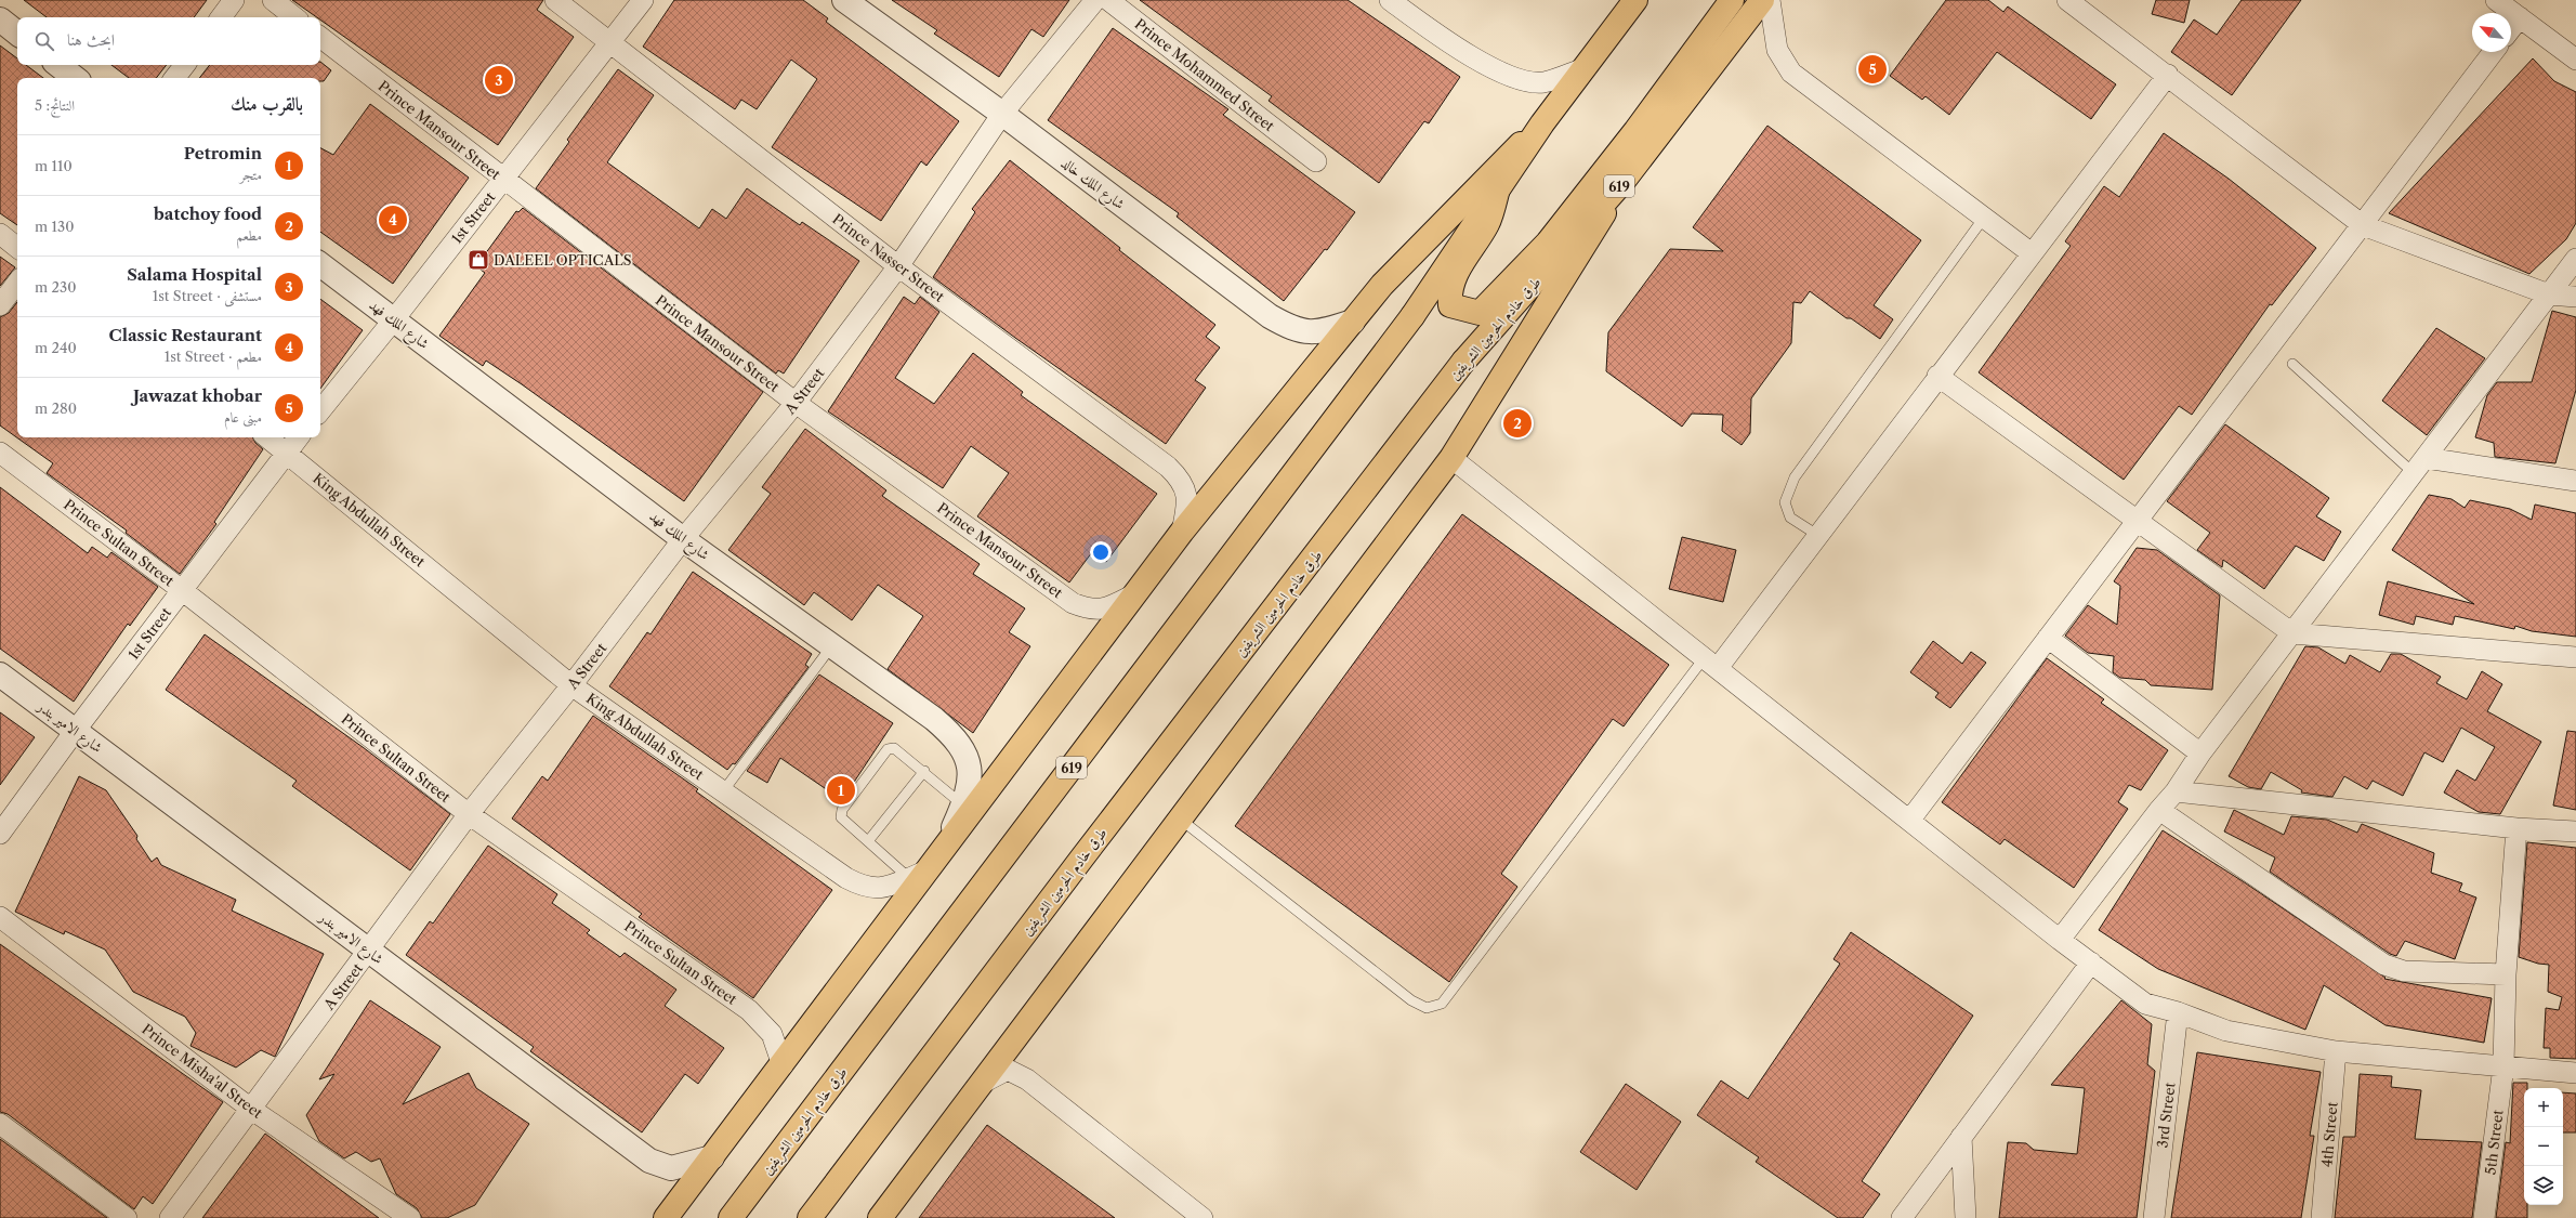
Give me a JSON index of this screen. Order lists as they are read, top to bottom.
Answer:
{
  "streets": {
    "main road": ["619", "طرق خادم الحرمين الشريفين"],
    "street": [
      "Prince Mohammed Street",
      "Prince Mansour Street",
      "شارع الملك خالد",
      "1st Street",
      "Prince Nasser Street",
      "شارع الملك فهد",
      "A Street",
      "King Abdullah Street",
      "Prince Sultan Street",
      "شارع الامير بندر",
      "Prince Misha'al Street",
      "3rd Street",
      "4th Street",
      "5th Street"
    ]
  },
  "crossings": [
    ["Prince Mansour Street", "1st Street"],
    ["Prince Mansour Street", "A Street"],
    ["شارع الملك خالد", "A Street"],
    ["1st Street", "Prince Nasser Street"],
    ["1st Street", "شارع الملك فهد"],
    ["1st Street", "King Abdullah Street"],
    ["1st Street", "Prince Sultan Street"],
    ["1st Street", "شارع الامير بندر"],
    ["Prince Nasser Street", "A Street"],
    ["شارع الملك فهد", "A Street"],
    ["A Street", "King Abdullah Street"],
    ["A Street", "Prince Sultan Street"],
    ["A Street", "شارع الامير بندر"],
    ["A Street", "Prince Misha'al Street"]
  ],
  "places": {
    "shop": ["DALEEL OPTICALS"]
  },
  "north": "top left",
  "page": {
    "search": "ابحث هنا",
    "pins": [
      "5",
      "3",
      "4",
      "2",
      "1"
    ],
    "heading": ["بالقرب منك", "النتائج: 5"],
    "list": [
      {
        "mark": "1",
        "name": "Petromin",
        "note": "متجر",
        "value": "110 m"
      },
      {
        "mark": "2",
        "name": "batchoy food",
        "note": "مطعم",
        "value": "130 m"
      },
      {
        "mark": "3",
        "name": "Salama Hospital",
        "note": "مستشفى · 1st Street",
        "value": "230 m"
      },
      {
        "mark": "4",
        "name": "Classic Restaurant",
        "note": "مطعم · 1st Street",
        "value": "240 m"
      },
      {
        "mark": "5",
        "name": "Jawazat khobar",
        "note": "مبنى عام",
        "value": "280 m"
      }
    ],
    "map_buttons": ["+", "−"]
  }
}
